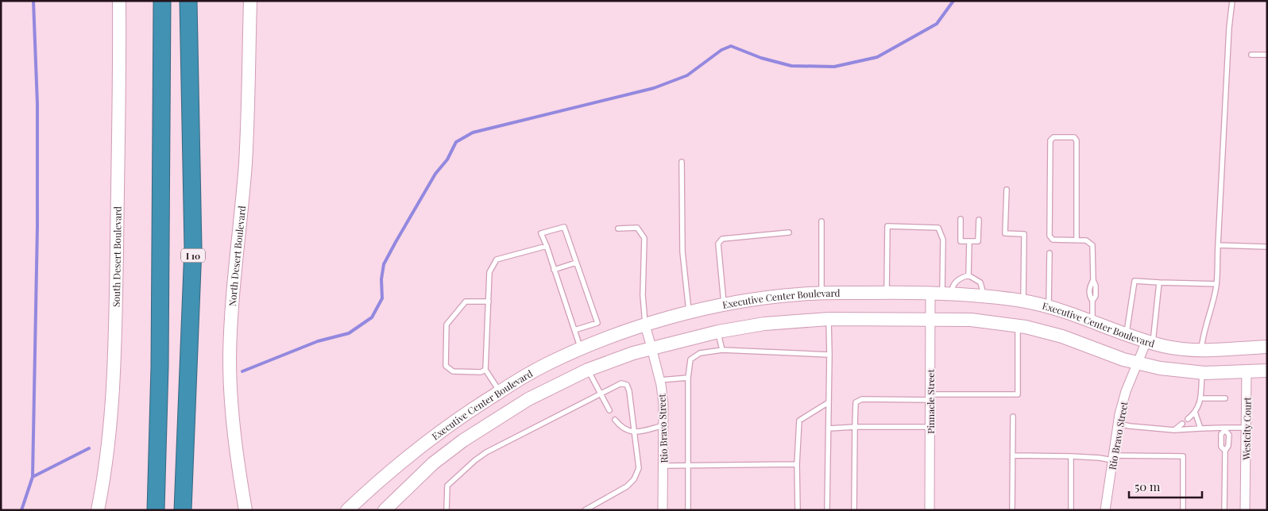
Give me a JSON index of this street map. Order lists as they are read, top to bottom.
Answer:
{
  "streets": {
    "highway": ["I 10"],
    "main road": ["South Desert Boulevard", "North Desert Boulevard", "Executive Center Boulevard"],
    "street": ["Pinnacle Street", "Rio Bravo Street", "Westcity Court"]
  },
  "crossings": [
    ["Executive Center Boulevard", "Pinnacle Street"],
    ["Executive Center Boulevard", "Rio Bravo Street"],
    ["Executive Center Boulevard", "Westcity Court"]
  ],
  "scale_bar": "50 m"
}
